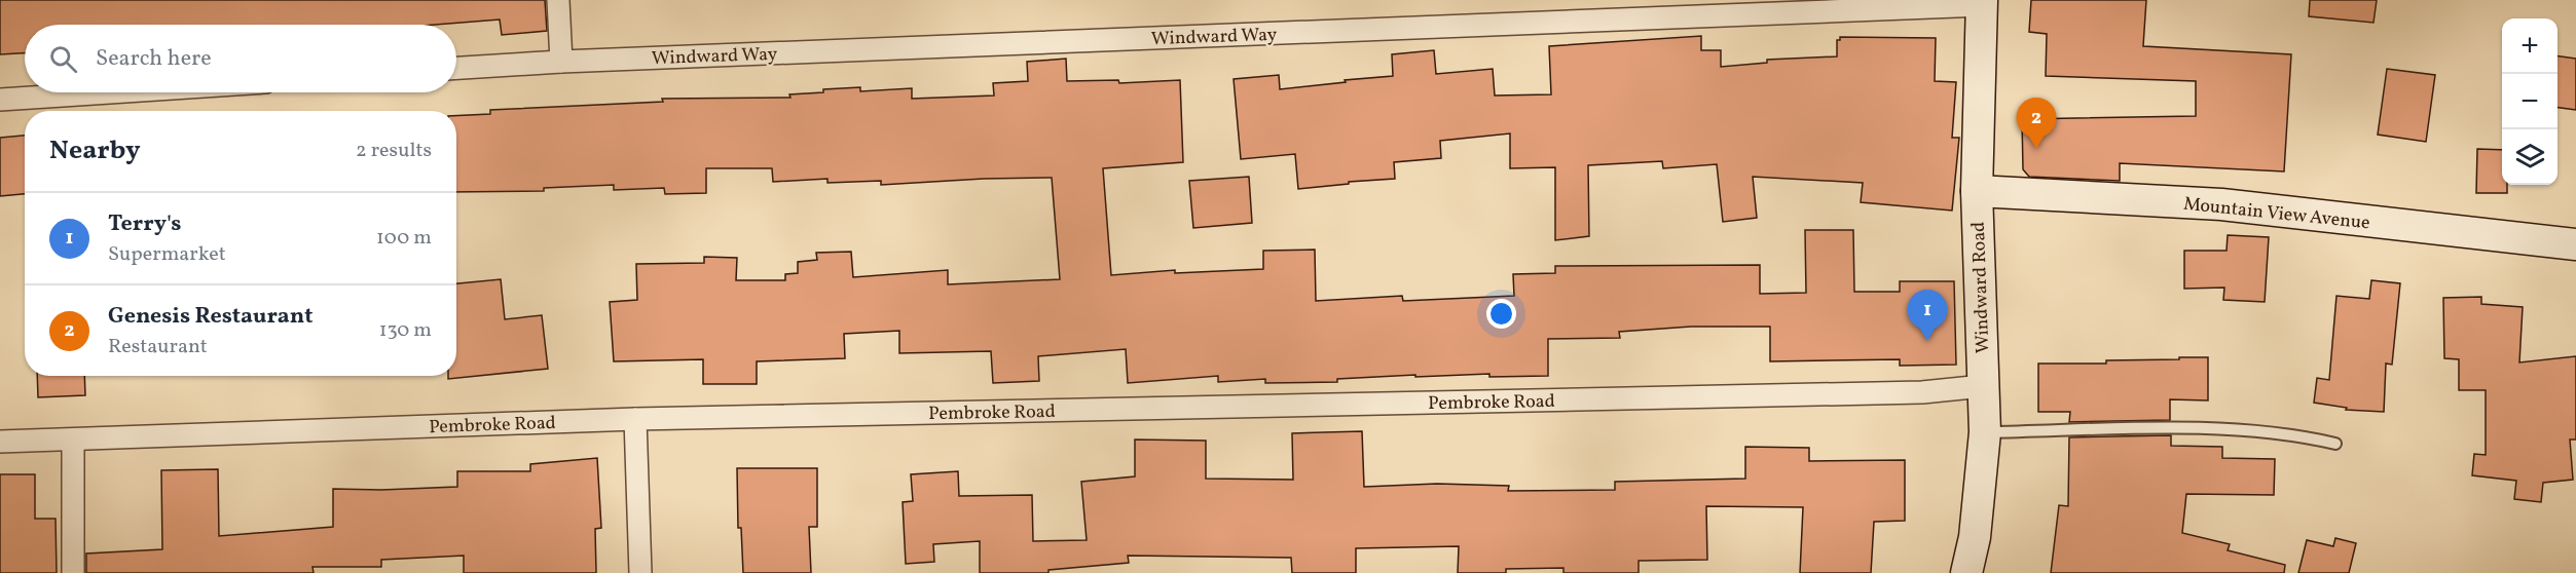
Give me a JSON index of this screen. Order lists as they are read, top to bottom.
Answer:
{
  "streets": {
    "main road": ["Mountain View Avenue", "Windward Road"],
    "street": ["Windward Way", "Pembroke Road"]
  },
  "crossings": [
    ["Windward Way", "Windward Road"],
    ["Mountain View Avenue", "Windward Road"],
    ["Windward Road", "Pembroke Road"]
  ],
  "page": {
    "map_buttons": ["+", "−"],
    "search": "Search here",
    "pins": ["2", "1"],
    "heading": ["Nearby", "2 results"],
    "list": [
      {
        "mark": "1",
        "name": "Terry's",
        "note": "Supermarket",
        "value": "100 m"
      },
      {
        "mark": "2",
        "name": "Genesis Restaurant",
        "note": "Restaurant",
        "value": "130 m"
      }
    ]
  }
}
